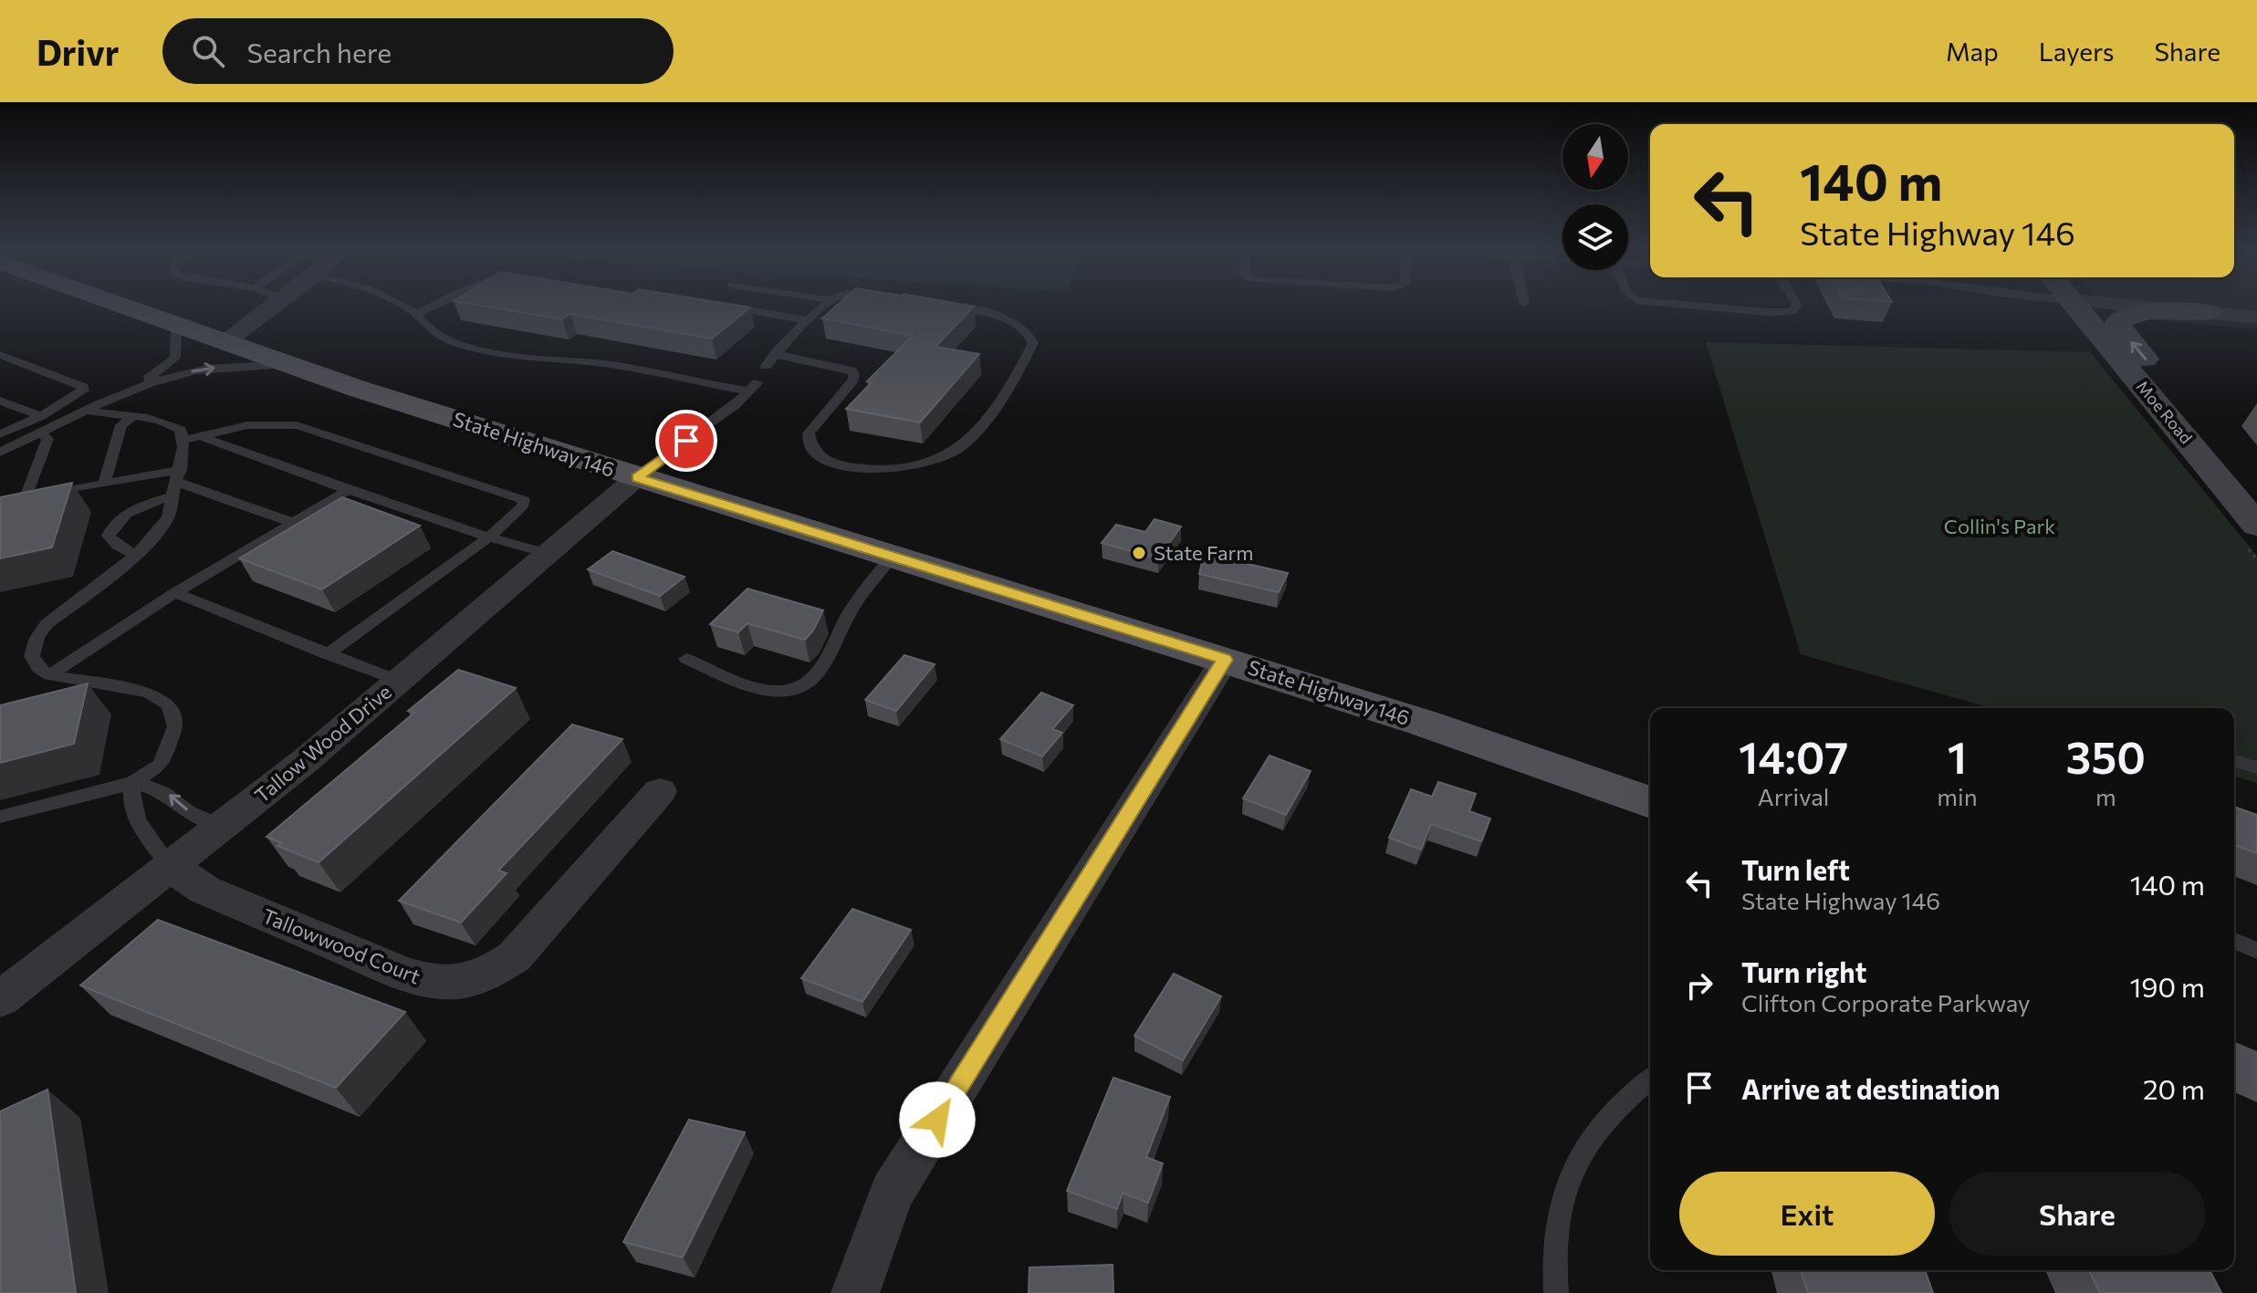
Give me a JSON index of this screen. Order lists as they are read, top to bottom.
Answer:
{
  "streets": {
    "main road": ["State Highway 146"],
    "street": ["Moe Road", "Tallow Wood Drive", "Tallowwood Court"]
  },
  "crossings": [
    ["State Highway 146", "Tallow Wood Drive"],
    ["Tallow Wood Drive", "Tallowwood Court"]
  ],
  "parks": ["Collin's Park"],
  "places": ["State Farm"],
  "north": "bottom",
  "page": {
    "header": "Drivr",
    "search": "Search here",
    "nav": ["Map", "Layers", "Share"],
    "turn": ["140 m", "State Highway 146"],
    "eta": [
      "14:07",
      "Arrival",
      "1",
      "min",
      "350",
      "m"
    ],
    "list": [
      {
        "name": "Turn left",
        "note": "State Highway 146",
        "value": "140 m"
      },
      {
        "name": "Turn right",
        "note": "Clifton Corporate Parkway",
        "value": "190 m"
      },
      {
        "name": "Arrive at destination",
        "value": "20 m"
      }
    ],
    "buttons": ["Exit", "Share"]
  }
}
